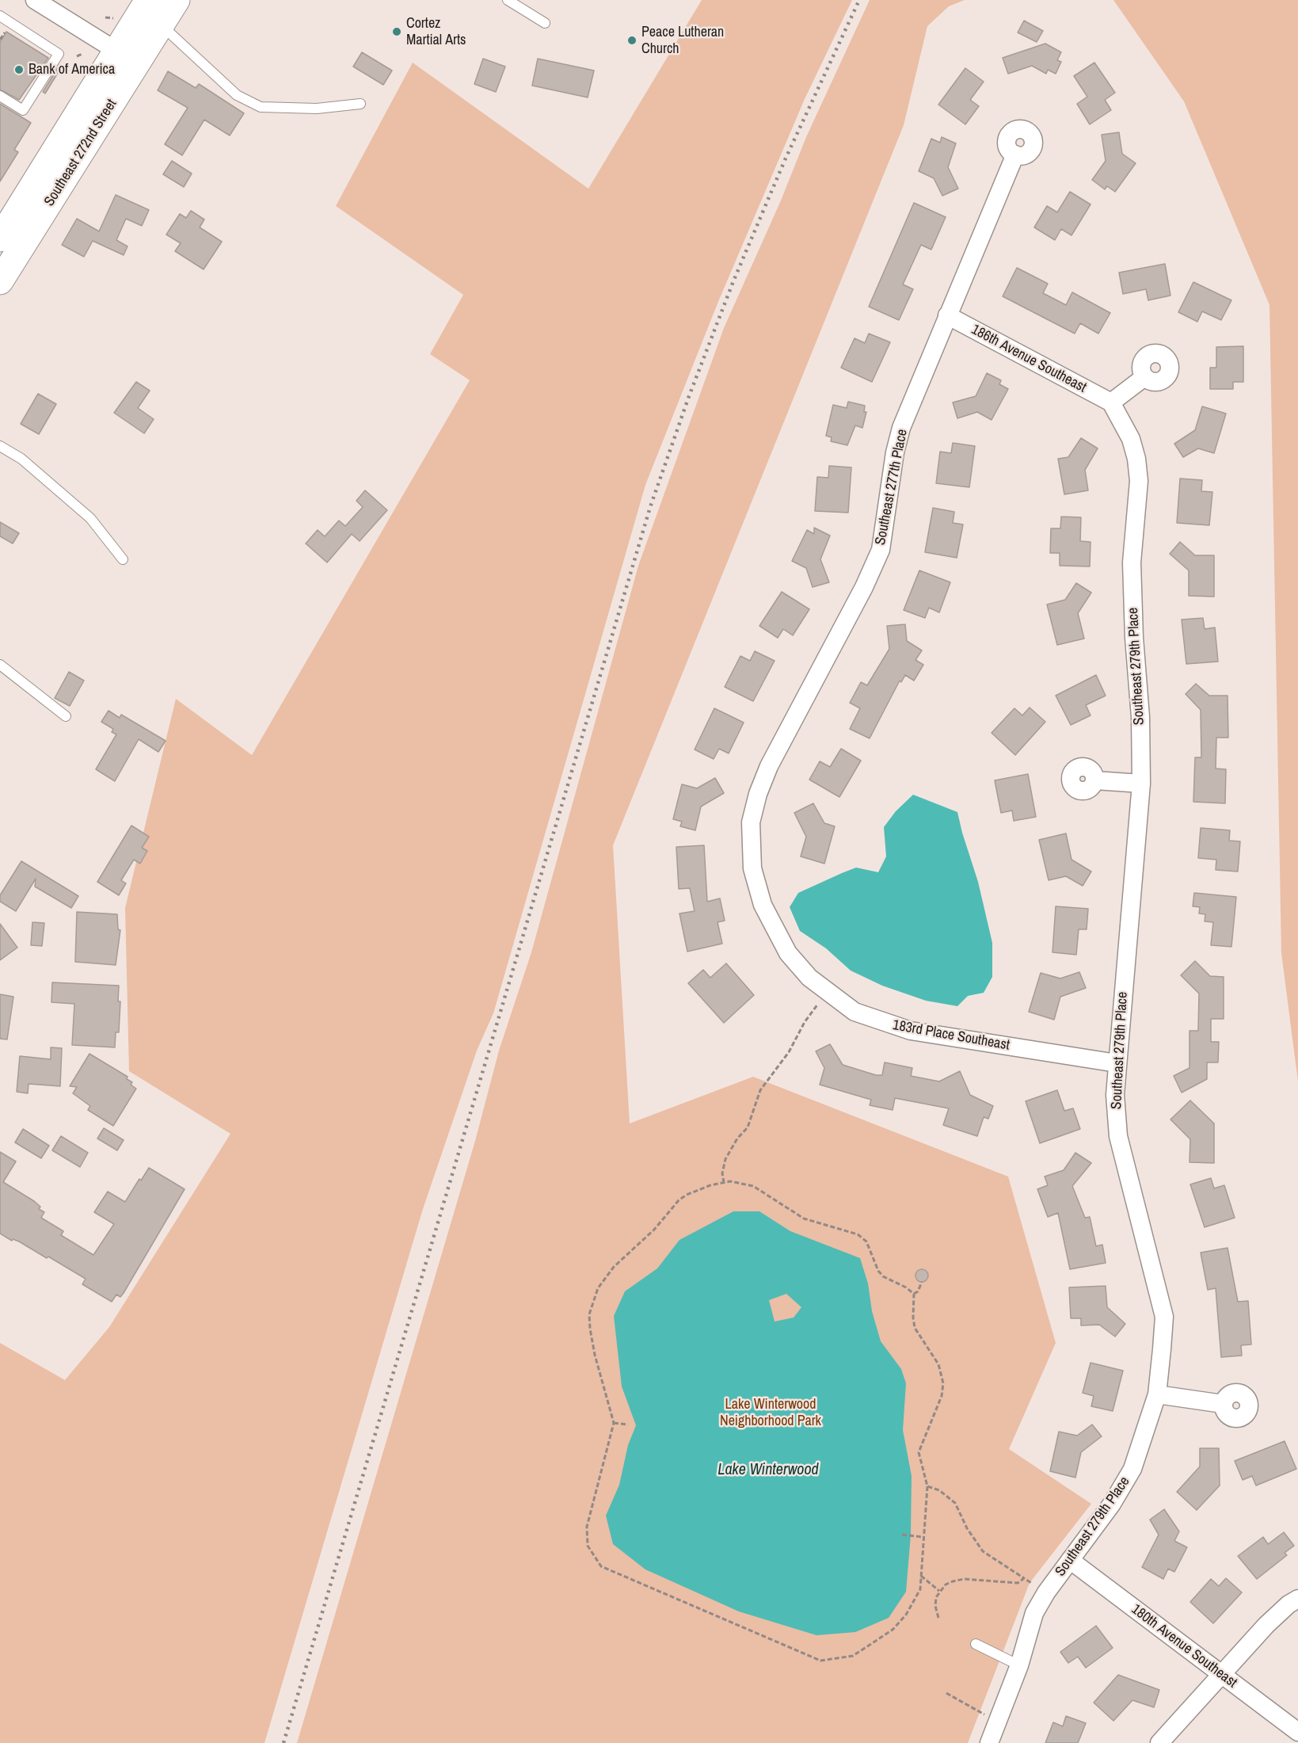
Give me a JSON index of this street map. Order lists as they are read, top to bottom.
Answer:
{
  "streets": {
    "main road": ["Southeast 272nd Street"],
    "street": [
      "186th Avenue Southeast",
      "Southeast 277th Place",
      "Southeast 279th Place",
      "183rd Place Southeast",
      "180th Avenue Southeast"
    ]
  },
  "crossings": [
    ["186th Avenue Southeast", "Southeast 277th Place"],
    ["186th Avenue Southeast", "Southeast 279th Place"],
    ["Southeast 277th Place", "183rd Place Southeast"],
    ["Southeast 279th Place", "183rd Place Southeast"],
    ["Southeast 279th Place", "180th Avenue Southeast"]
  ],
  "water": ["Lake Winterwood"],
  "parks": ["Lake Winterwood Neighborhood Park"],
  "places": ["Cortez Martial Arts", "Peace Lutheran Church", "Bank of America"]
}
